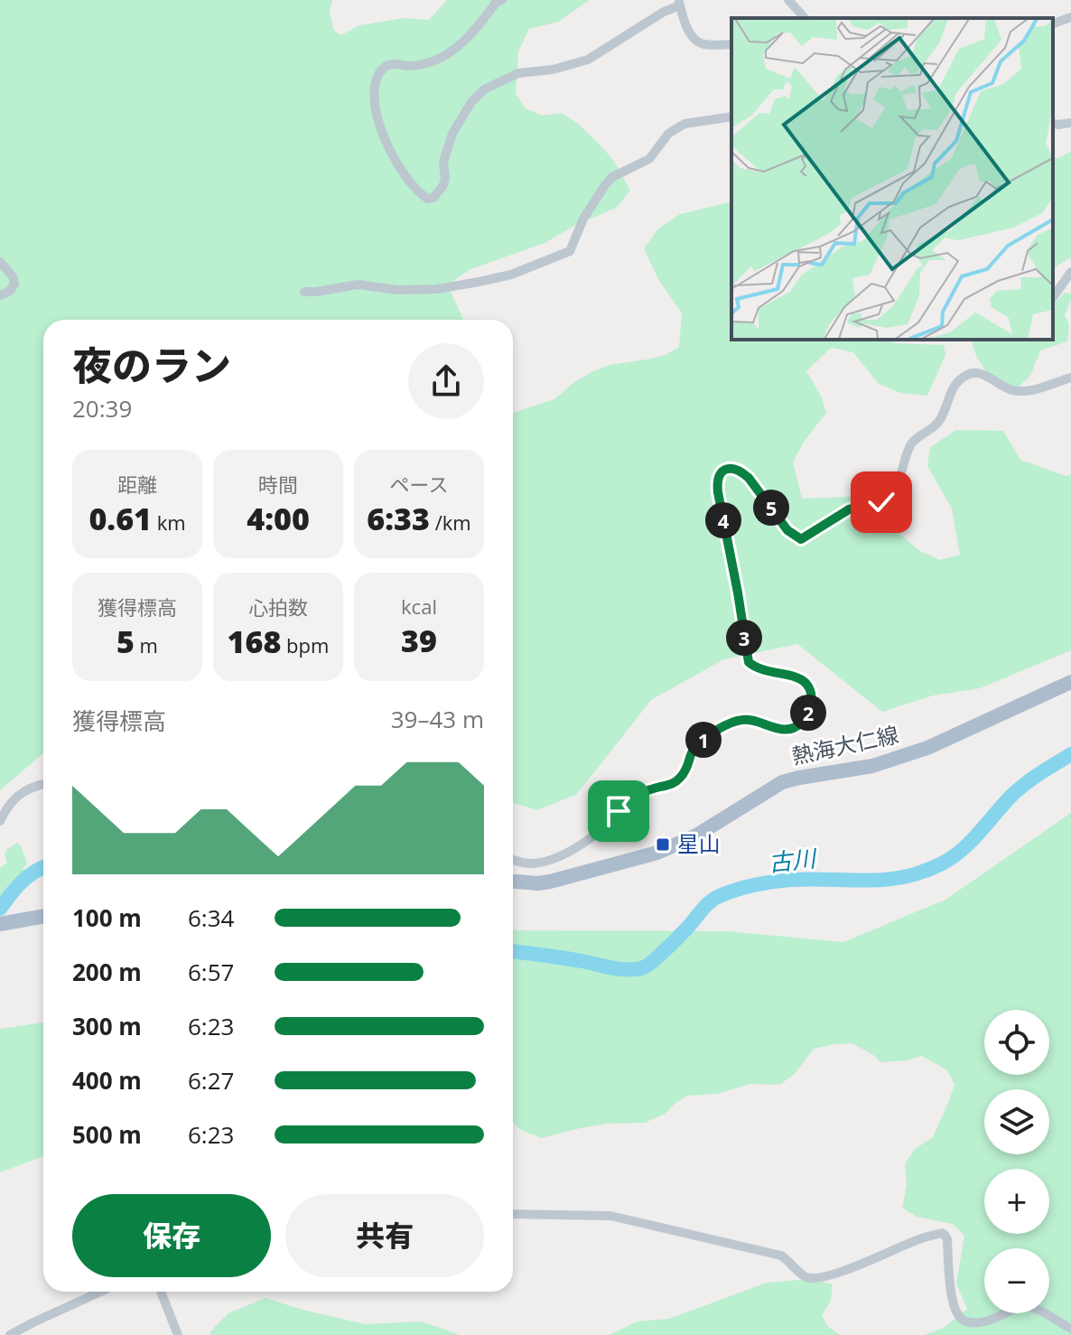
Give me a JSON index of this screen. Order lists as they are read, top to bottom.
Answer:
{
  "streets": {
    "main road": ["熱海大仁線"]
  },
  "water": ["古川"],
  "places": {
    "transit": ["星山"]
  },
  "page": {
    "heading": ["夜のラン", "20:39"],
    "stats": [
      ["距離", "0.61 km"],
      ["時間", "4:00"],
      ["ペース", "6:33 /km"],
      ["獲得標高", "5 m"],
      ["心拍数", "168 bpm"],
      ["kcal", "39"]
    ],
    "pins": [
      "5",
      "4",
      "3",
      "2",
      "1"
    ],
    "chart": ["獲得標高", "39–43 m"],
    "list": [
      {
        "name": "100 m",
        "note": "6:34"
      },
      {
        "name": "200 m",
        "note": "6:57"
      },
      {
        "name": "300 m",
        "note": "6:23"
      },
      {
        "name": "400 m",
        "note": "6:27"
      },
      {
        "name": "500 m",
        "note": "6:23"
      }
    ],
    "map_buttons": ["+", "−"],
    "buttons": ["保存", "共有"]
  }
}
